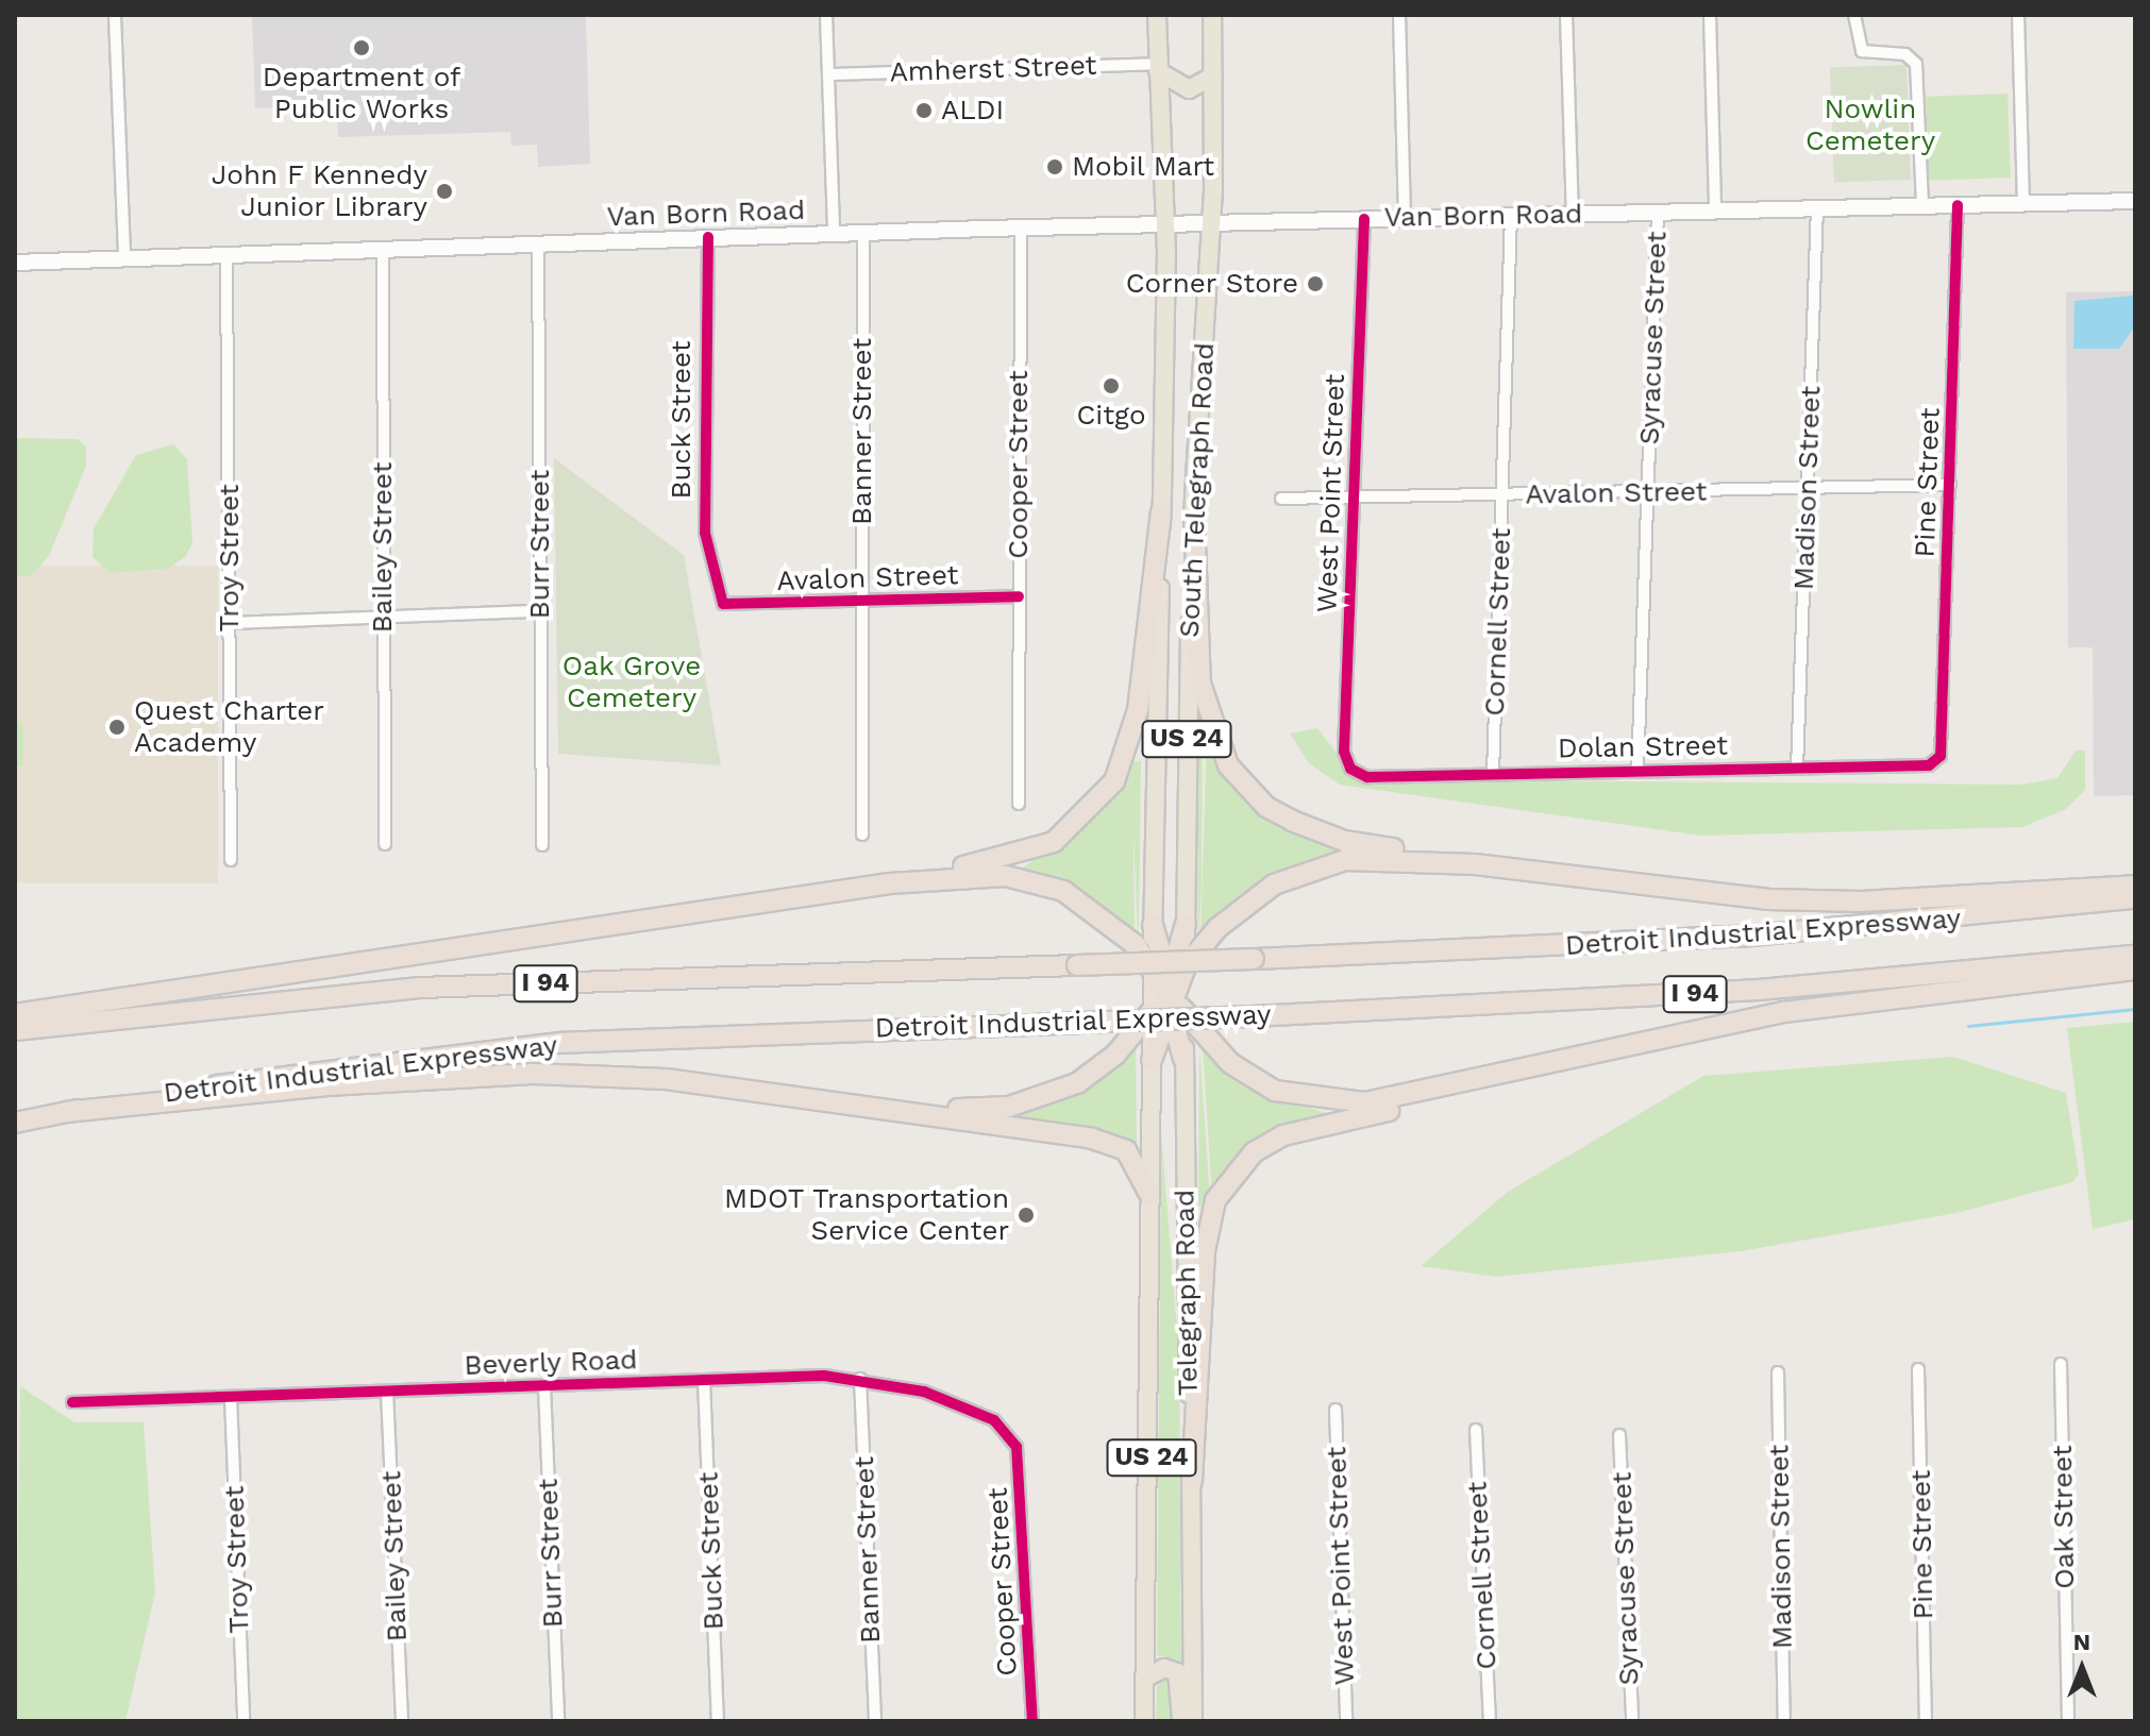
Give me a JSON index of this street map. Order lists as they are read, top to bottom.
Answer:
{
  "streets": {
    "highway": [
      "South Telegraph Road",
      "US 24",
      "Detroit Industrial Expressway",
      "I 94",
      "Telegraph Road"
    ],
    "main road": ["Van Born Road"],
    "street": [
      "Amherst Street",
      "Syracuse Street",
      "Buck Street",
      "Banner Street",
      "Cooper Street",
      "Pine Street",
      "Madison Street",
      "West Point Street",
      "Avalon Street",
      "Burr Street",
      "Bailey Street",
      "Troy Street",
      "Cornell Street",
      "Dolan Street",
      "Beverly Road",
      "Oak Street"
    ]
  },
  "crossings": [
    ["Amherst Street", "South Telegraph Road"],
    ["Van Born Road", "Syracuse Street"],
    ["Van Born Road", "Buck Street"],
    ["Van Born Road", "Banner Street"],
    ["Van Born Road", "Cooper Street"],
    ["Van Born Road", "Pine Street"],
    ["Van Born Road", "Madison Street"],
    ["Van Born Road", "South Telegraph Road"],
    ["Van Born Road", "West Point Street"],
    ["Van Born Road", "Burr Street"],
    ["Van Born Road", "Bailey Street"],
    ["Van Born Road", "Troy Street"],
    ["Van Born Road", "Cornell Street"],
    ["Syracuse Street", "Avalon Street"],
    ["Syracuse Street", "Dolan Street"],
    ["Buck Street", "Avalon Street"],
    ["Buck Street", "Beverly Road"],
    ["Banner Street", "Avalon Street"],
    ["Banner Street", "Beverly Road"],
    ["Cooper Street", "Avalon Street"],
    ["Cooper Street", "Beverly Road"],
    ["Pine Street", "Avalon Street"],
    ["Pine Street", "Dolan Street"],
    ["Madison Street", "Avalon Street"],
    ["Madison Street", "Dolan Street"],
    ["South Telegraph Road", "Telegraph Road"],
    ["West Point Street", "Avalon Street"],
    ["West Point Street", "Dolan Street"],
    ["Avalon Street", "Cornell Street"],
    ["Burr Street", "Beverly Road"],
    ["Bailey Street", "Beverly Road"],
    ["Troy Street", "Beverly Road"],
    ["Cornell Street", "Dolan Street"]
  ],
  "parks": ["Nowlin Cemetery", "Oak Grove Cemetery"],
  "places": [
    "Department of Public Works",
    "ALDI",
    "Mobil Mart",
    "John F Kennedy Junior Library",
    "Corner Store",
    "Citgo",
    "Quest Charter Academy",
    "MDOT Transportation Service Center"
  ],
  "north": "top"
}
